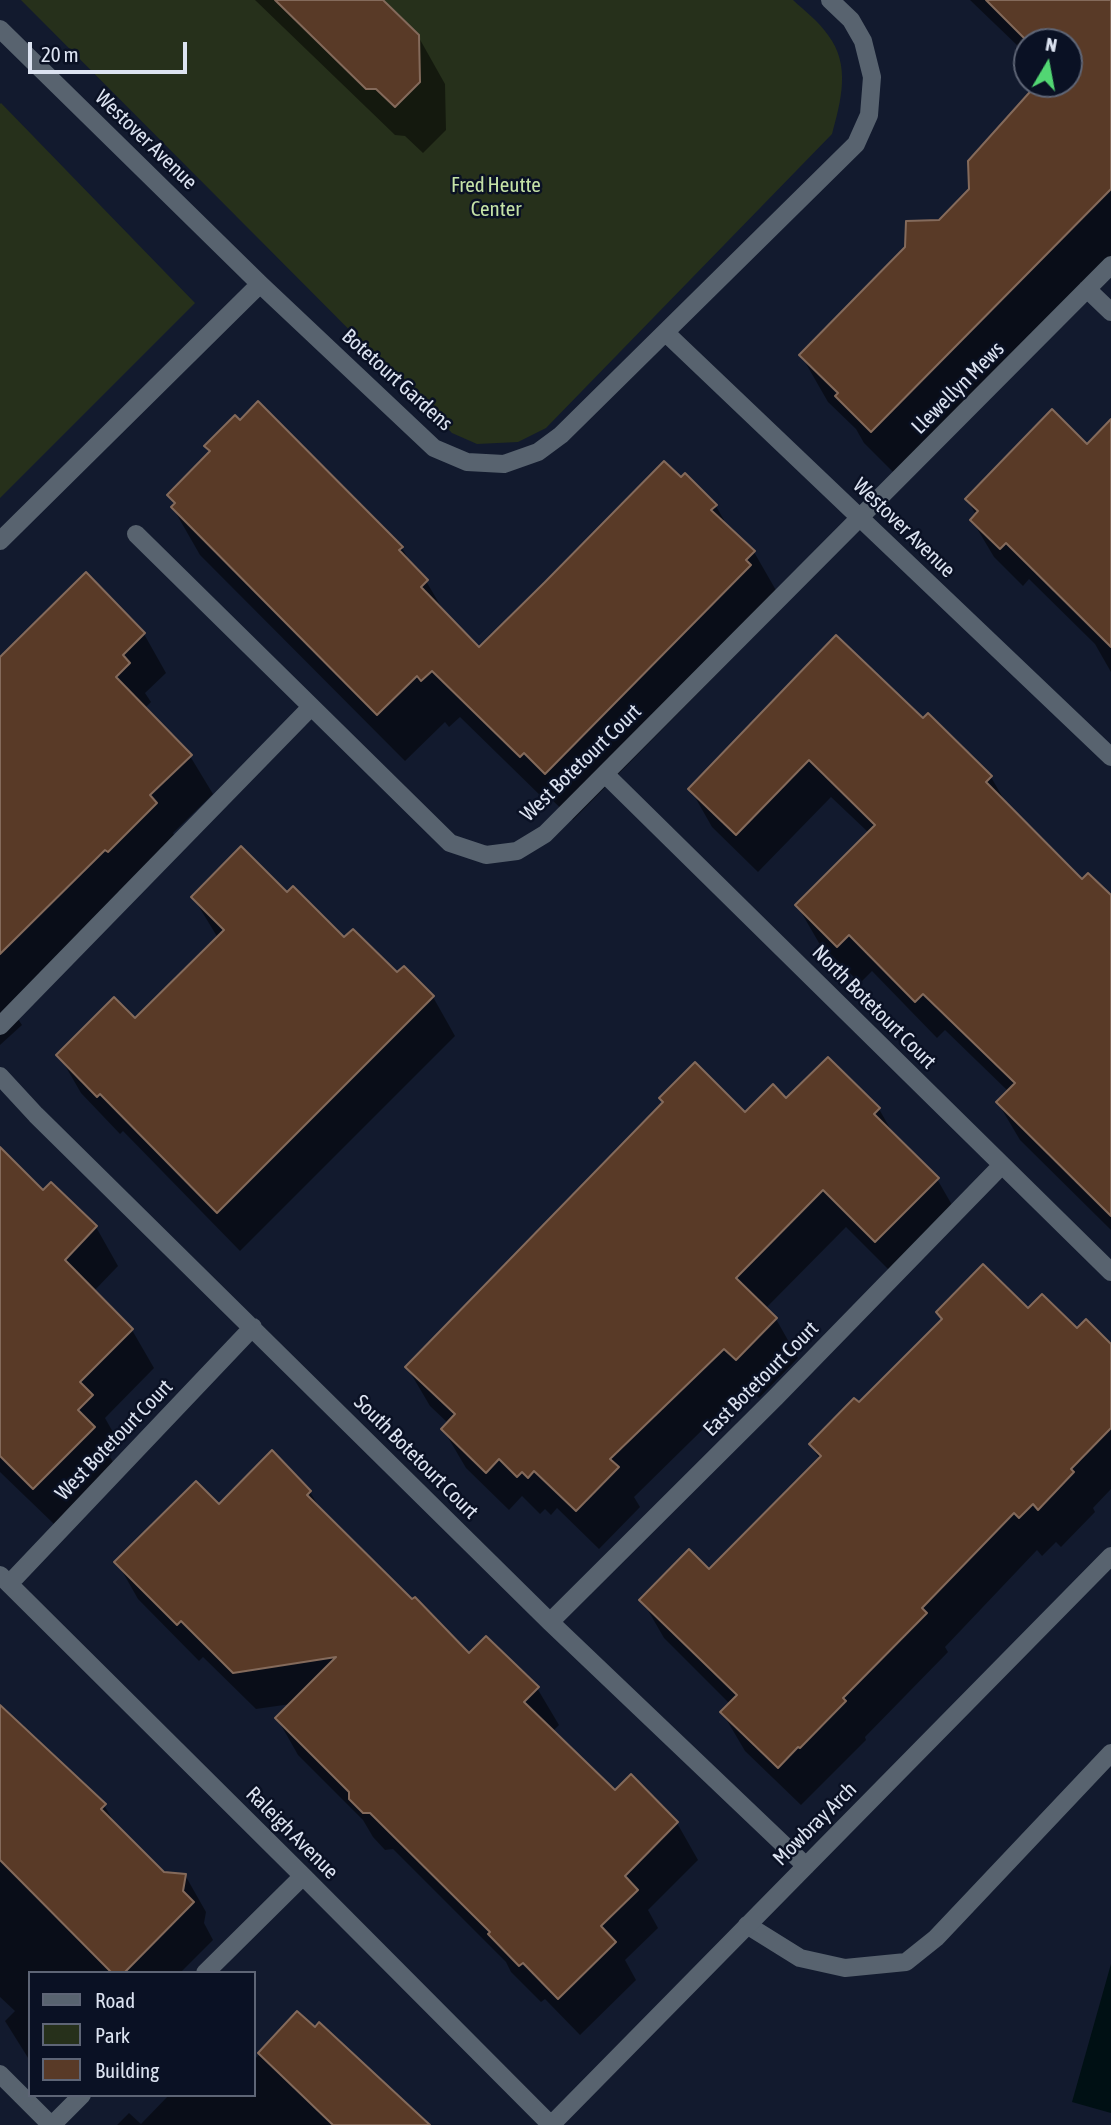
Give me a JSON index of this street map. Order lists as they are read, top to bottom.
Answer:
{
  "streets": {
    "street": [
      "Westover Avenue",
      "Botetourt Gardens",
      "Llewellyn Mews",
      "West Botetourt Court",
      "North Botetourt Court",
      "East Botetourt Court",
      "South Botetourt Court",
      "Mowbray Arch",
      "Raleigh Avenue"
    ]
  },
  "crossings": [
    ["Westover Avenue", "Botetourt Gardens"],
    ["Westover Avenue", "Llewellyn Mews"],
    ["Westover Avenue", "West Botetourt Court"],
    ["Llewellyn Mews", "West Botetourt Court"],
    ["West Botetourt Court", "North Botetourt Court"],
    ["West Botetourt Court", "South Botetourt Court"],
    ["West Botetourt Court", "Raleigh Avenue"],
    ["North Botetourt Court", "East Botetourt Court"],
    ["East Botetourt Court", "South Botetourt Court"],
    ["South Botetourt Court", "Mowbray Arch"],
    ["Mowbray Arch", "Raleigh Avenue"]
  ],
  "parks": ["Fred Heutte Center"],
  "legend": ["Road", "Park", "Building"],
  "scale_bar": "20 m",
  "north": "top"
}
